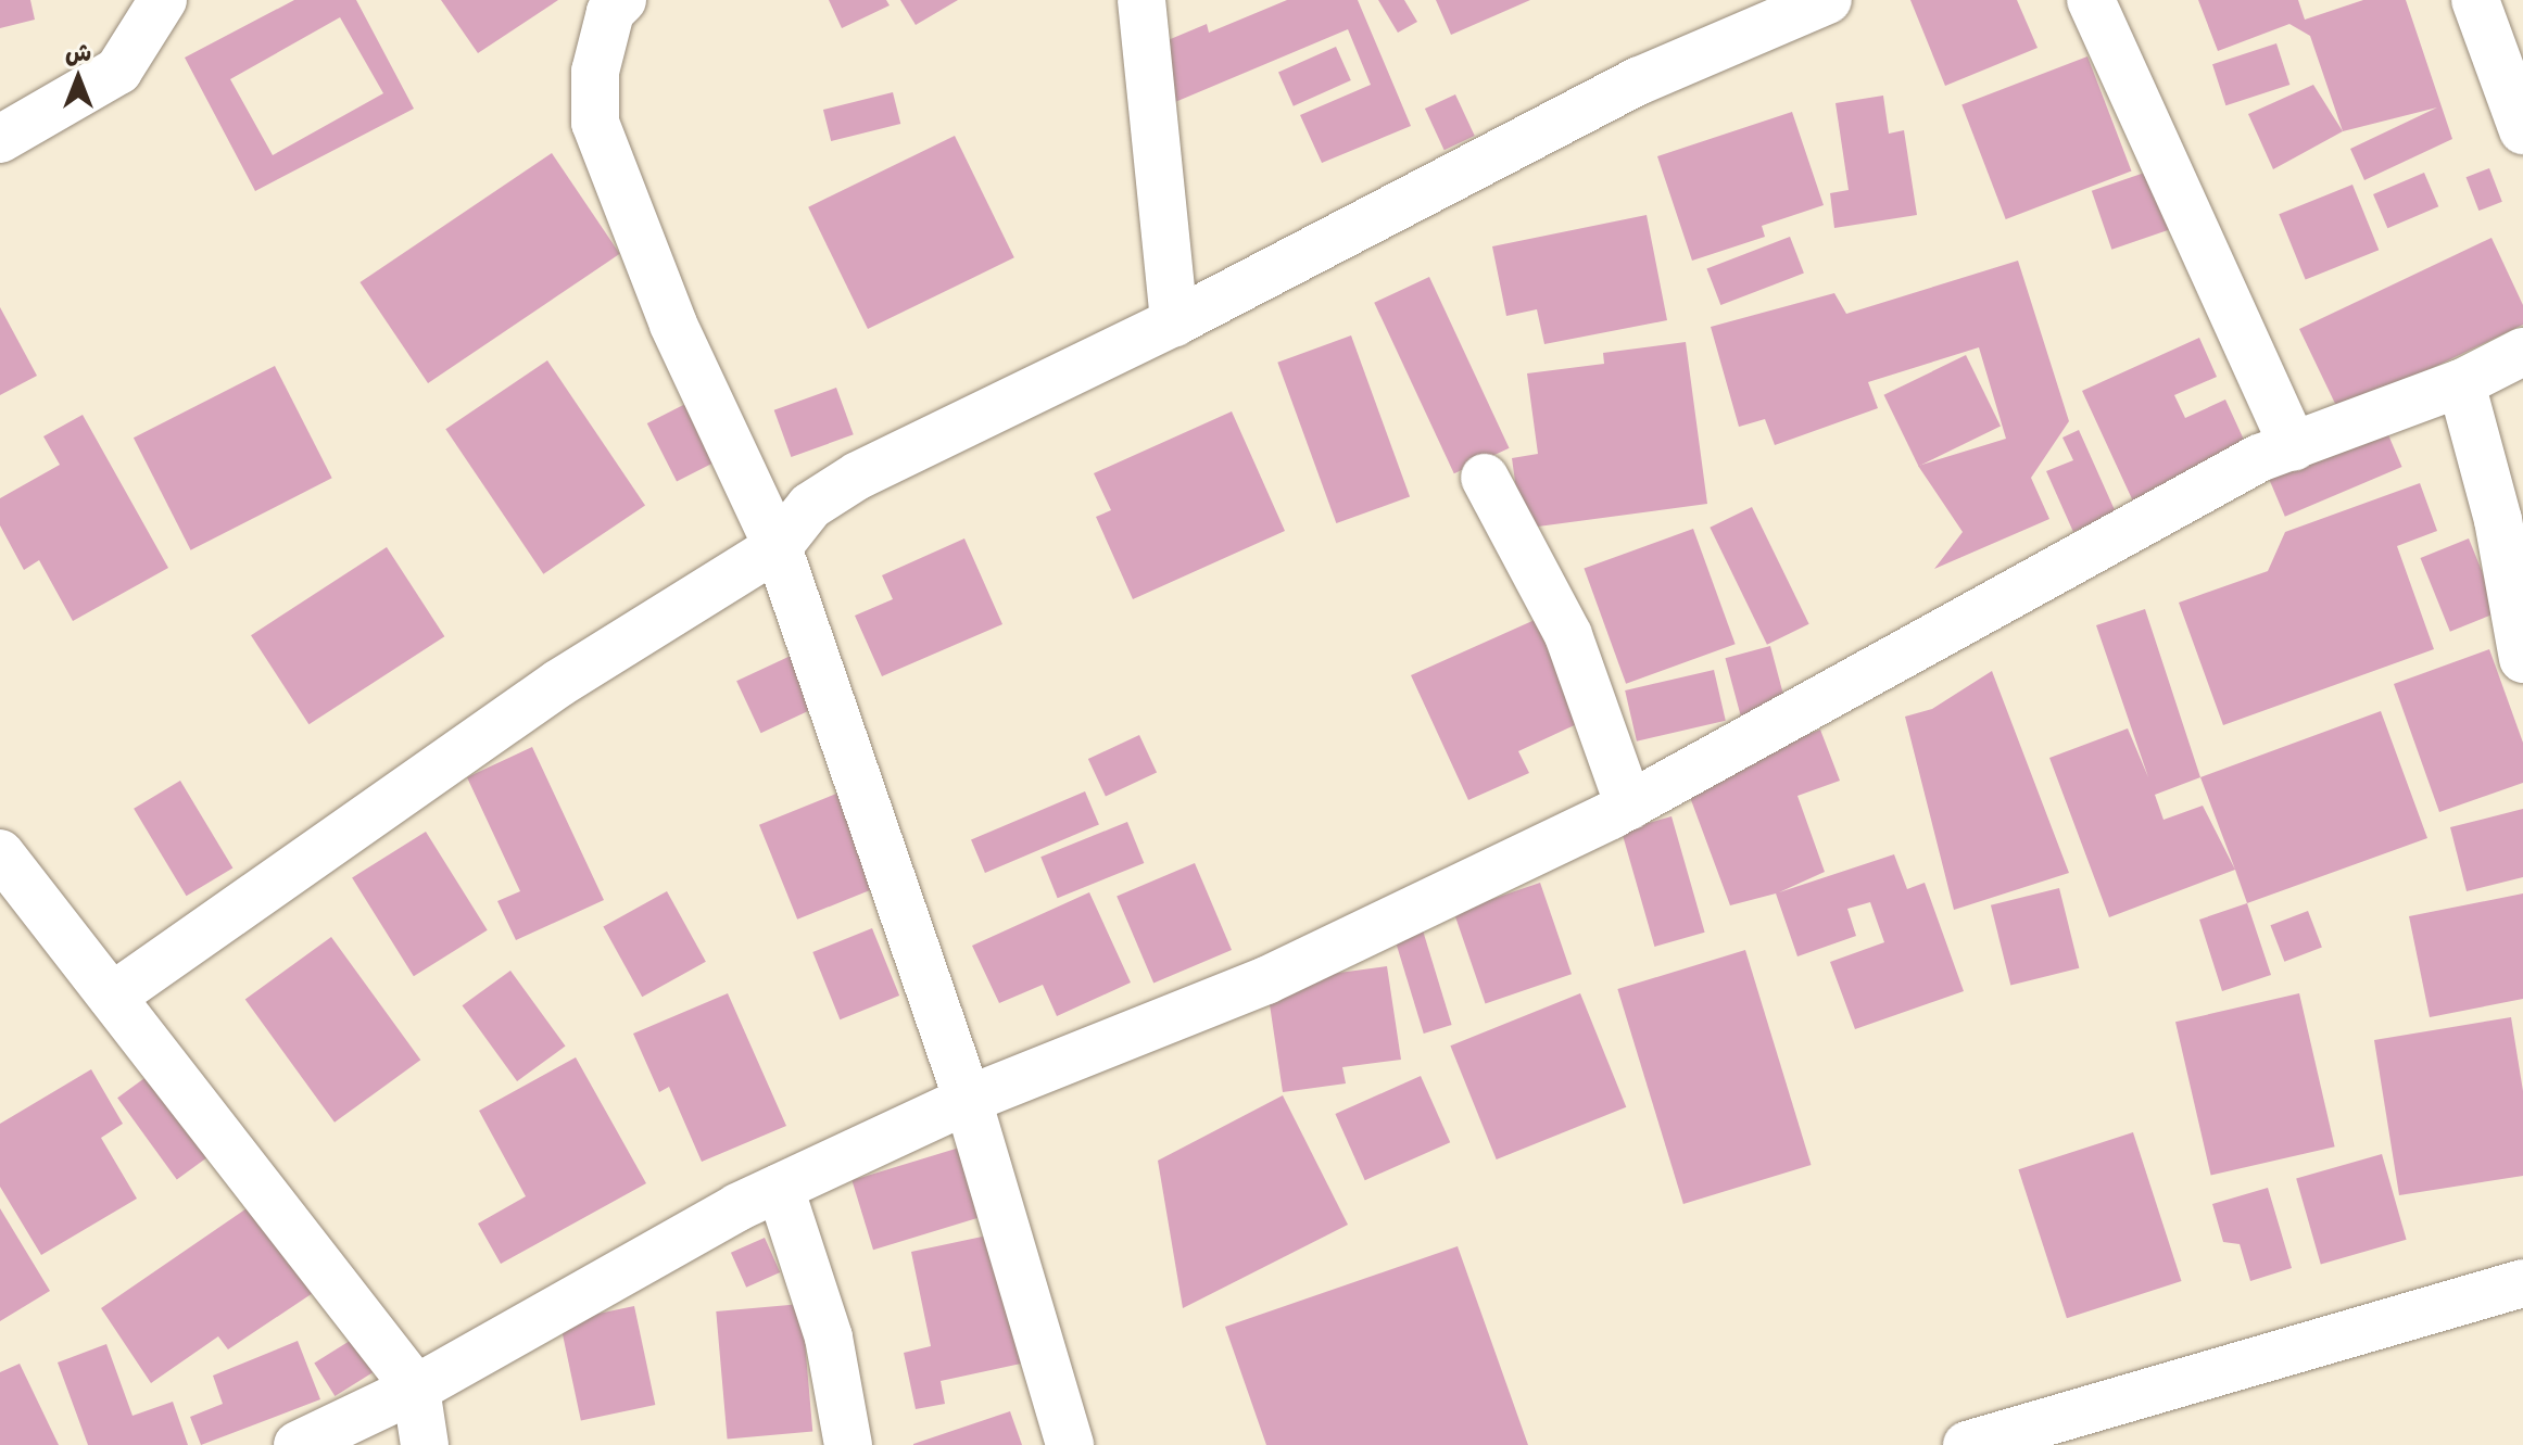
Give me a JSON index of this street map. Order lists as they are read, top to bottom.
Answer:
{
  "north": "top"
}
